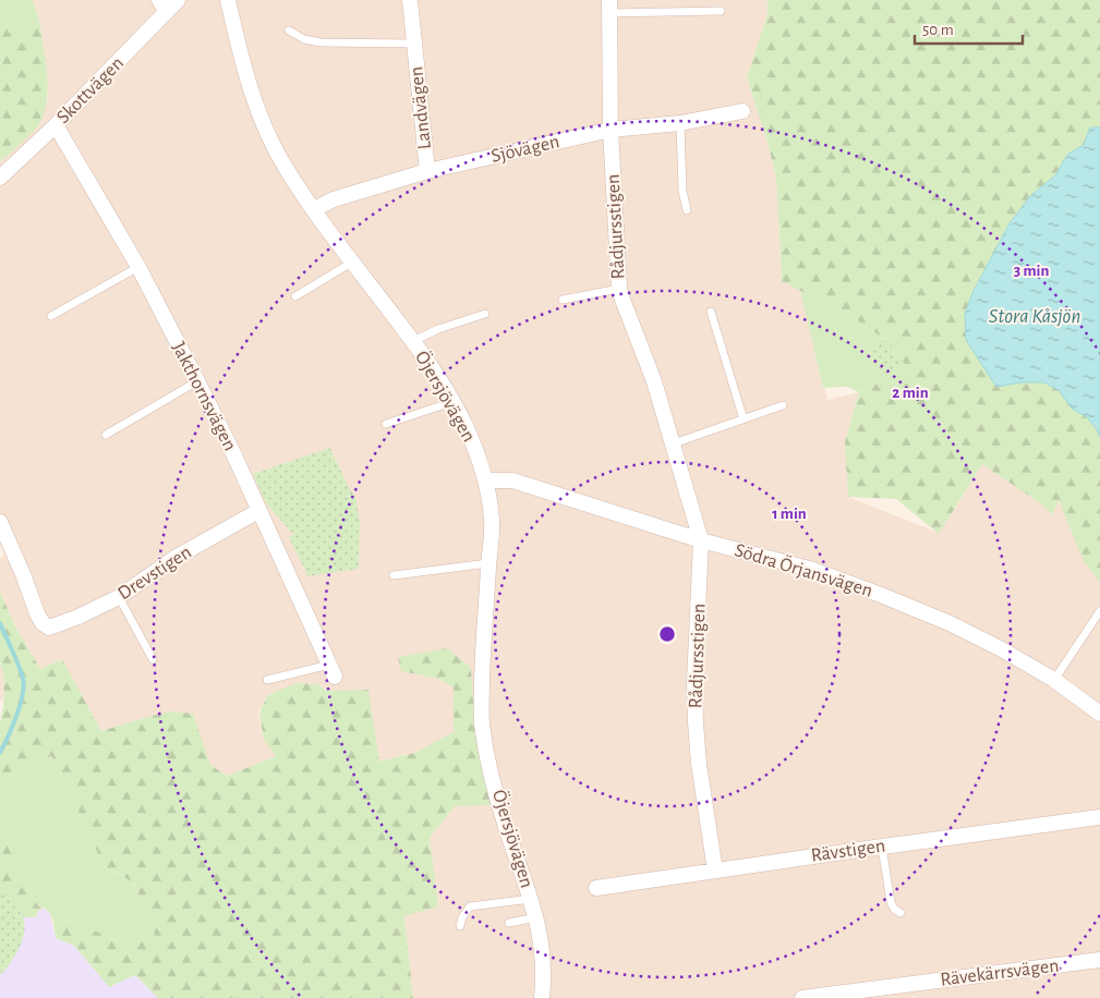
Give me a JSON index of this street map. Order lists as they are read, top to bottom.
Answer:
{
  "streets": {
    "street": [
      "Skottvägen",
      "Landvägen",
      "Sjövägen",
      "Rådjursstigen",
      "Jakthornsvägen",
      "Öjersjövägen",
      "Södra Örjansvägen",
      "Drevstigen",
      "Rävstigen",
      "Rävekärrsvägen"
    ]
  },
  "crossings": [
    ["Skottvägen", "Jakthornsvägen"],
    ["Landvägen", "Sjövägen"],
    ["Sjövägen", "Rådjursstigen"],
    ["Sjövägen", "Öjersjövägen"],
    ["Rådjursstigen", "Södra Örjansvägen"],
    ["Rådjursstigen", "Rävstigen"],
    ["Jakthornsvägen", "Drevstigen"],
    ["Öjersjövägen", "Södra Örjansvägen"]
  ],
  "water": ["Stora Kåsjön"],
  "scale_bar": "50 m",
  "rings": ["3 min", "2 min", "1 min"]
}
